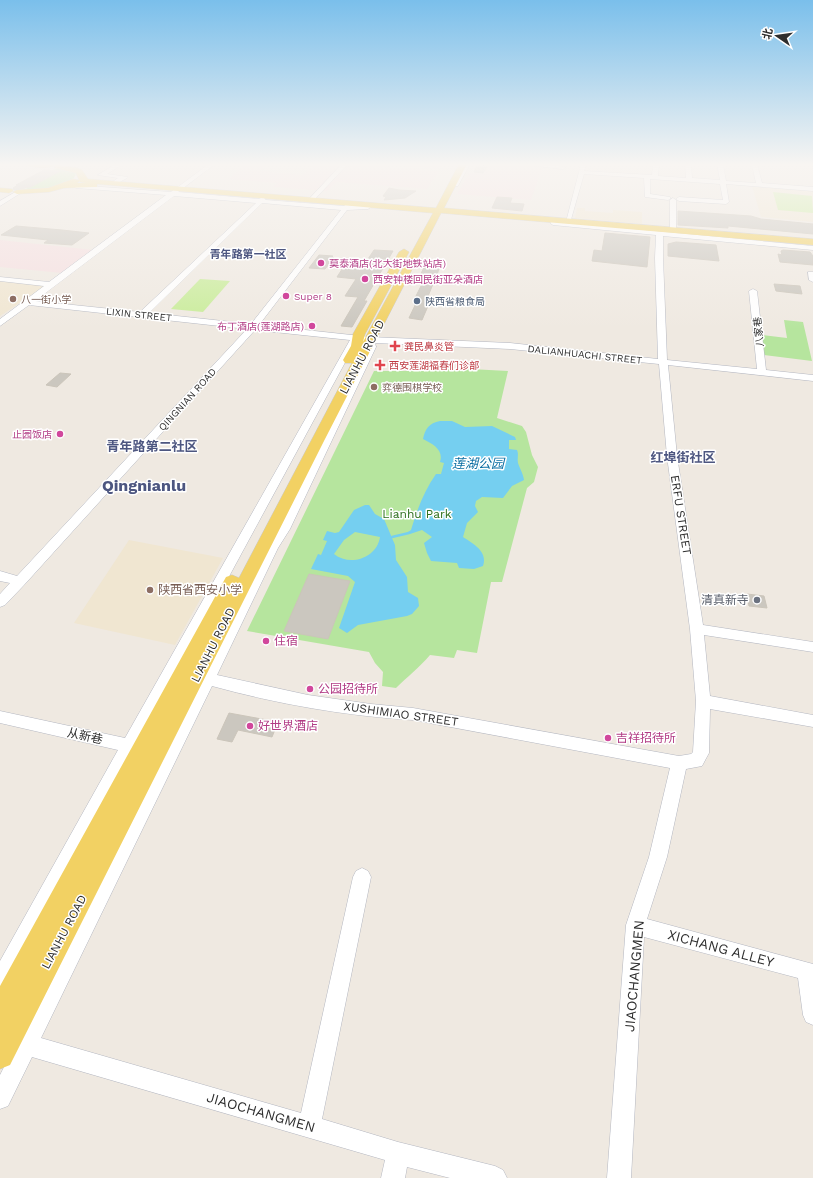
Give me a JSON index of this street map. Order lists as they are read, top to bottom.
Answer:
{
  "streets": {
    "main road": ["LIANHU ROAD"],
    "street": [
      "LIXIN STREET",
      "八家巷",
      "DALIANHUACHI STREET",
      "QINGNIAN ROAD",
      "ERFU STREET",
      "XUSHIMIAO STREET",
      "从新巷",
      "XICHANG ALLEY",
      "JIAOCHANGMEN"
    ]
  },
  "crossings": [
    ["LIXIN STREET", "DALIANHUACHI STREET"],
    ["LIXIN STREET", "LIANHU ROAD"],
    ["LIXIN STREET", "QINGNIAN ROAD"],
    ["八家巷", "DALIANHUACHI STREET"],
    ["DALIANHUACHI STREET", "LIANHU ROAD"],
    ["DALIANHUACHI STREET", "ERFU STREET"],
    ["LIANHU ROAD", "XUSHIMIAO STREET"],
    ["LIANHU ROAD", "从新巷"],
    ["XUSHIMIAO STREET", "JIAOCHANGMEN"],
    ["XICHANG ALLEY", "JIAOCHANGMEN"]
  ],
  "districts": [
    "青年路第一社区",
    "青年路第二社区",
    "红埠街社区",
    "Qingnianlu"
  ],
  "water": ["莲湖公园"],
  "parks": ["Lianhu Park"],
  "places": {
    "other": [
      "莫泰酒店(北大街地铁站店)",
      "西安钟楼回民街亚朵酒店",
      "Super 8",
      "八一街小学",
      "陕西省粮食局",
      "布丁酒店(莲湖路店)",
      "弈德围棋学校",
      "止园饭店",
      "陕西省西安小学",
      "清真新寺",
      "住宿",
      "公园招待所",
      "好世界酒店",
      "吉祥招待所"
    ],
    "health": ["龚民鼻炎管", "西安莲湖福春们诊部"]
  },
  "north": "left"
}
